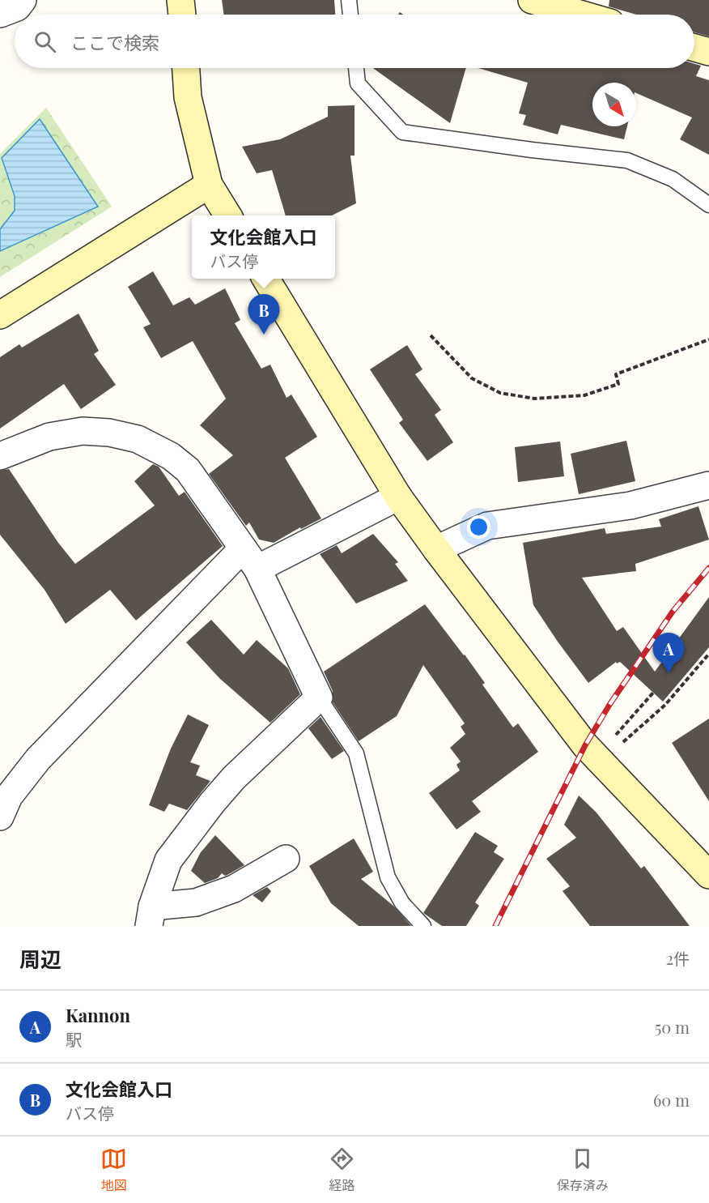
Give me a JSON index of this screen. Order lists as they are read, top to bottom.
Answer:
{
  "north": "bottom right",
  "page": {
    "search": "ここで検索",
    "popup": ["文化会館入口", "バス停"],
    "pins": ["B", "A"],
    "heading": ["周辺", "2件"],
    "list": [
      {
        "mark": "A",
        "name": "Kannon",
        "note": "駅",
        "value": "50 m"
      },
      {
        "mark": "B",
        "name": "文化会館入口",
        "note": "バス停",
        "value": "60 m"
      }
    ],
    "nav": ["地図", "経路", "保存済み"]
  }
}
